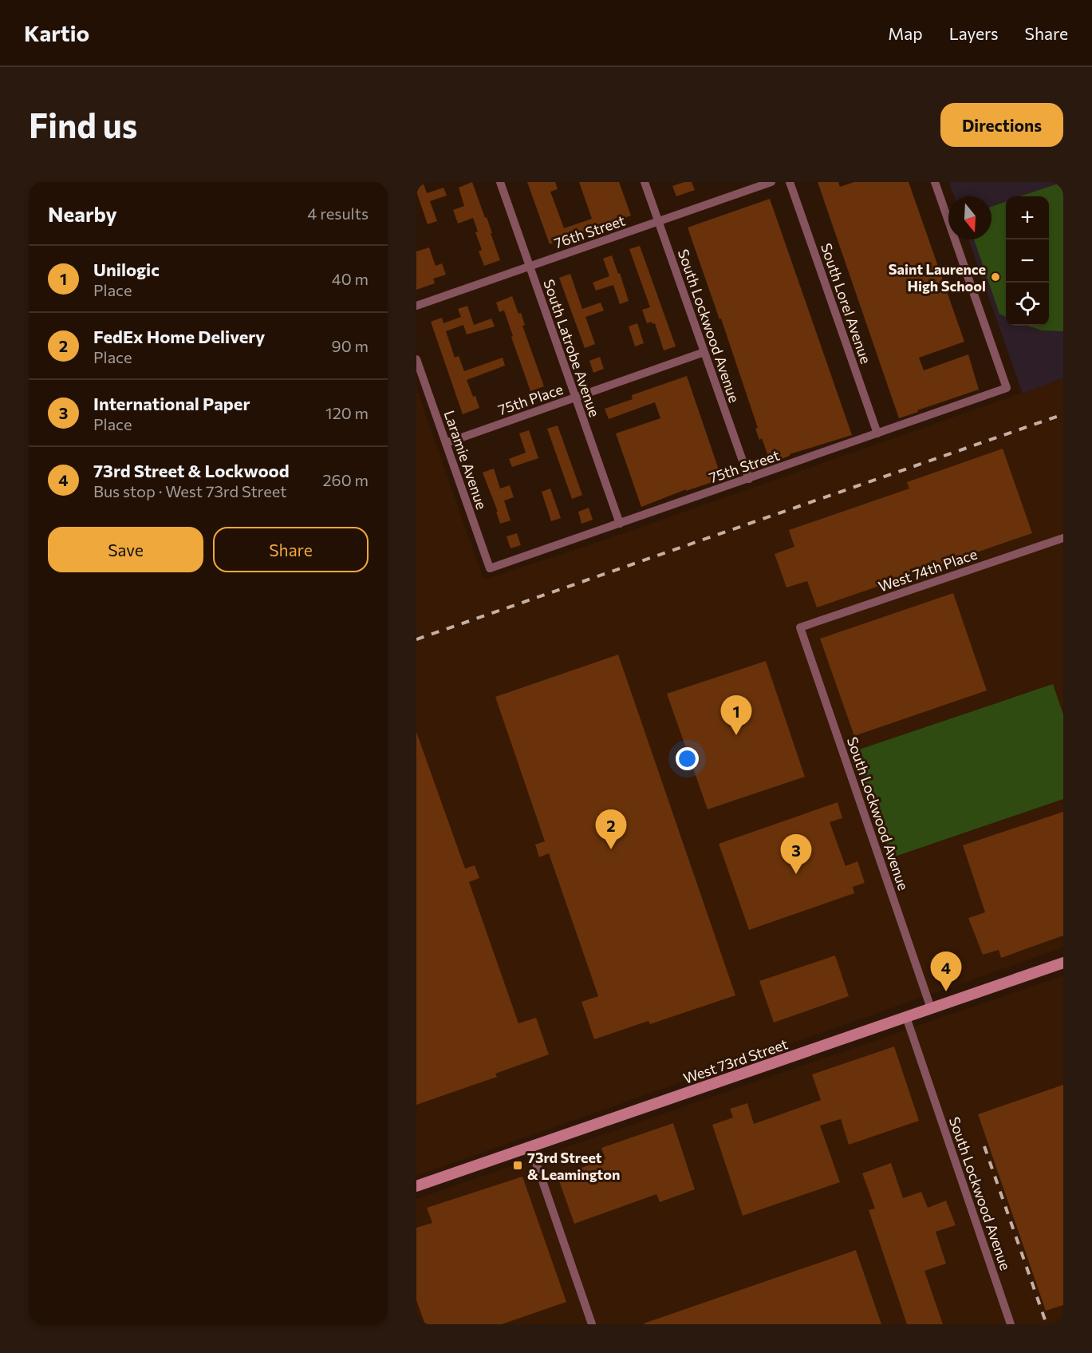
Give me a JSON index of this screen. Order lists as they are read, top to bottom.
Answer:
{
  "streets": {
    "street": [
      "76th Street",
      "South Lorel Avenue",
      "South Lockwood Avenue",
      "South Latrobe Avenue",
      "75th Place",
      "Laramie Avenue",
      "75th Street",
      "West 74th Place",
      "West 73rd Street"
    ]
  },
  "crossings": [
    ["76th Street", "South Lockwood Avenue"],
    ["76th Street", "South Latrobe Avenue"],
    ["South Lorel Avenue", "75th Street"],
    ["South Lockwood Avenue", "75th Place"],
    ["South Lockwood Avenue", "75th Street"],
    ["South Lockwood Avenue", "West 74th Place"],
    ["South Lockwood Avenue", "West 73rd Street"],
    ["South Latrobe Avenue", "75th Place"],
    ["South Latrobe Avenue", "75th Street"],
    ["75th Place", "Laramie Avenue"],
    ["Laramie Avenue", "75th Street"]
  ],
  "places": {
    "other": ["Saint Laurence High School"],
    "transit": ["73rd Street & Leamington"]
  },
  "north": "bottom",
  "page": {
    "header": "Kartio",
    "nav": ["Map", "Layers", "Share"],
    "buttons": [
      "Directions",
      ["Save", "Share"]
    ],
    "title": "Find us",
    "heading": ["Nearby", "4 results"],
    "map_buttons": ["+", "−"],
    "list": [
      {
        "mark": "1",
        "name": "Unilogic",
        "note": "Place",
        "value": "40 m"
      },
      {
        "mark": "2",
        "name": "FedEx Home Delivery",
        "note": "Place",
        "value": "90 m"
      },
      {
        "mark": "3",
        "name": "International Paper",
        "note": "Place",
        "value": "120 m"
      },
      {
        "mark": "4",
        "name": "73rd Street & Lockwood",
        "note": "Bus stop · West 73rd Street",
        "value": "260 m"
      }
    ],
    "pins": [
      "1",
      "2",
      "3",
      "4"
    ]
  }
}
